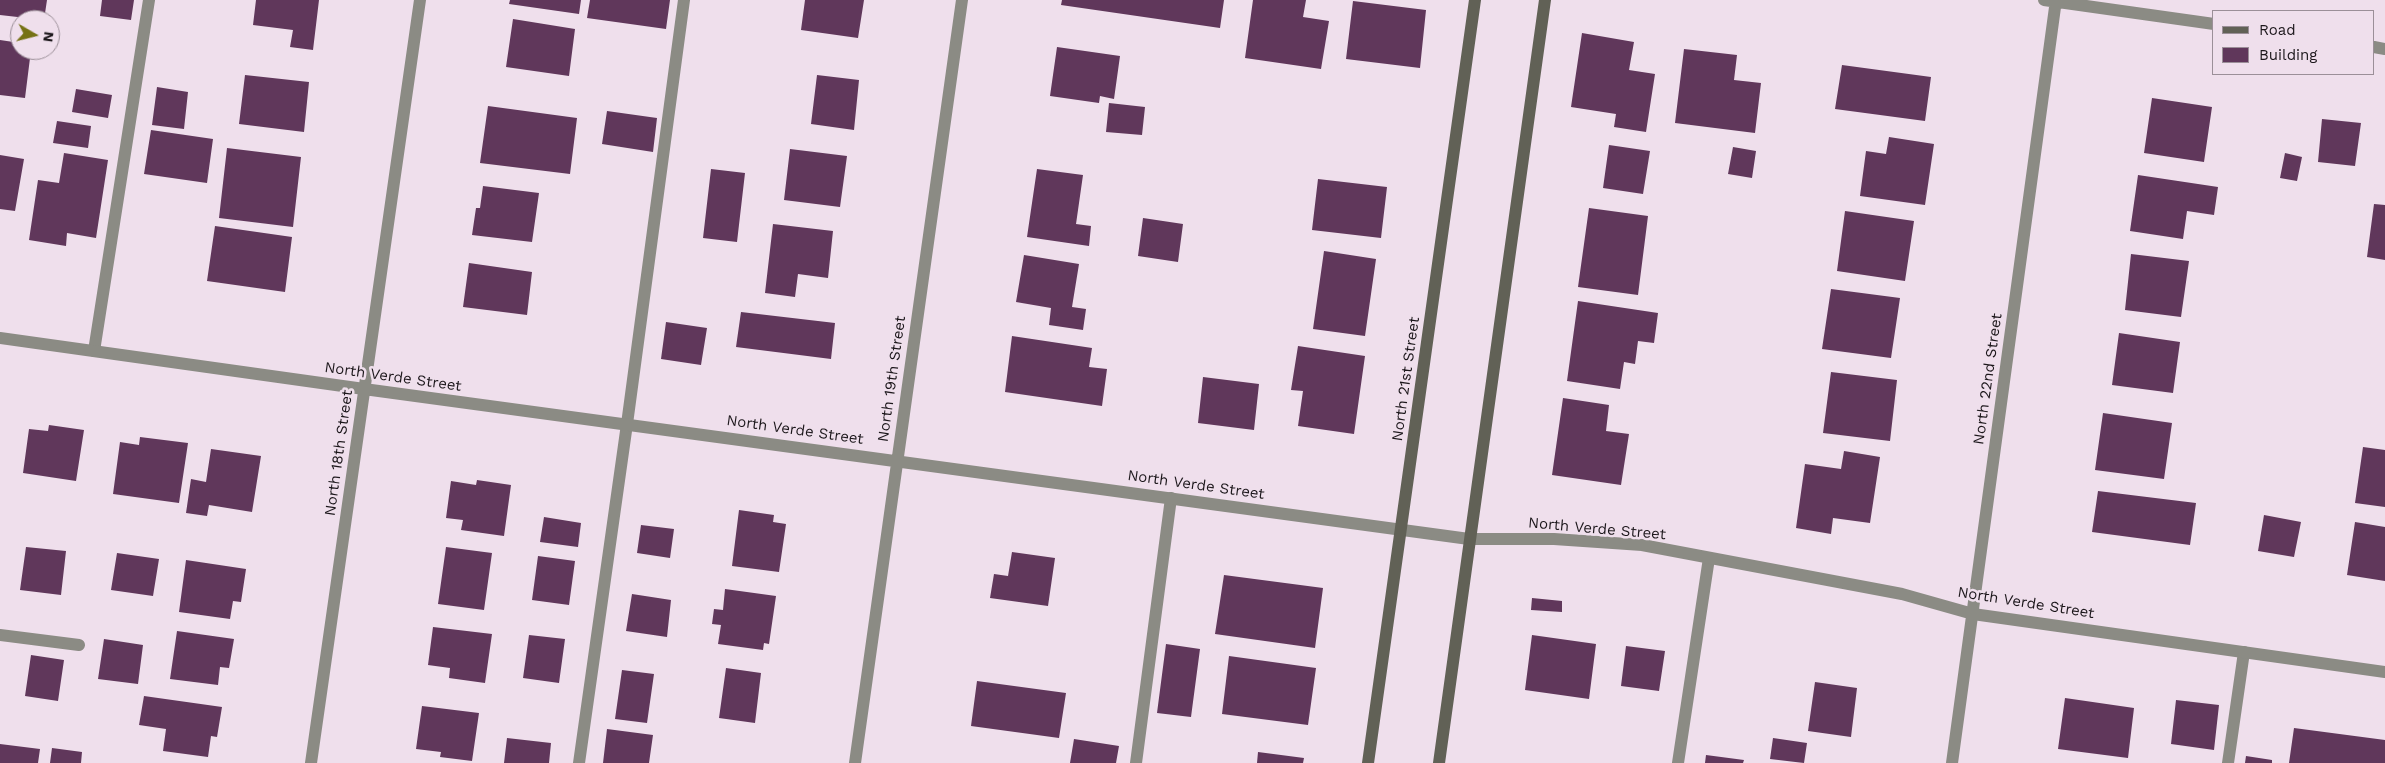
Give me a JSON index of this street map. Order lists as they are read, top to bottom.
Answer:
{
  "streets": {
    "main road": ["North 21st Street"],
    "street": [
      "North Verde Street",
      "North 19th Street",
      "North 22nd Street",
      "North 18th Street"
    ]
  },
  "crossings": [
    ["North Verde Street", "North 19th Street"],
    ["North Verde Street", "North 21st Street"],
    ["North Verde Street", "North 22nd Street"],
    ["North Verde Street", "North 18th Street"]
  ],
  "legend": ["Road", "Building"],
  "north": "right"
}
